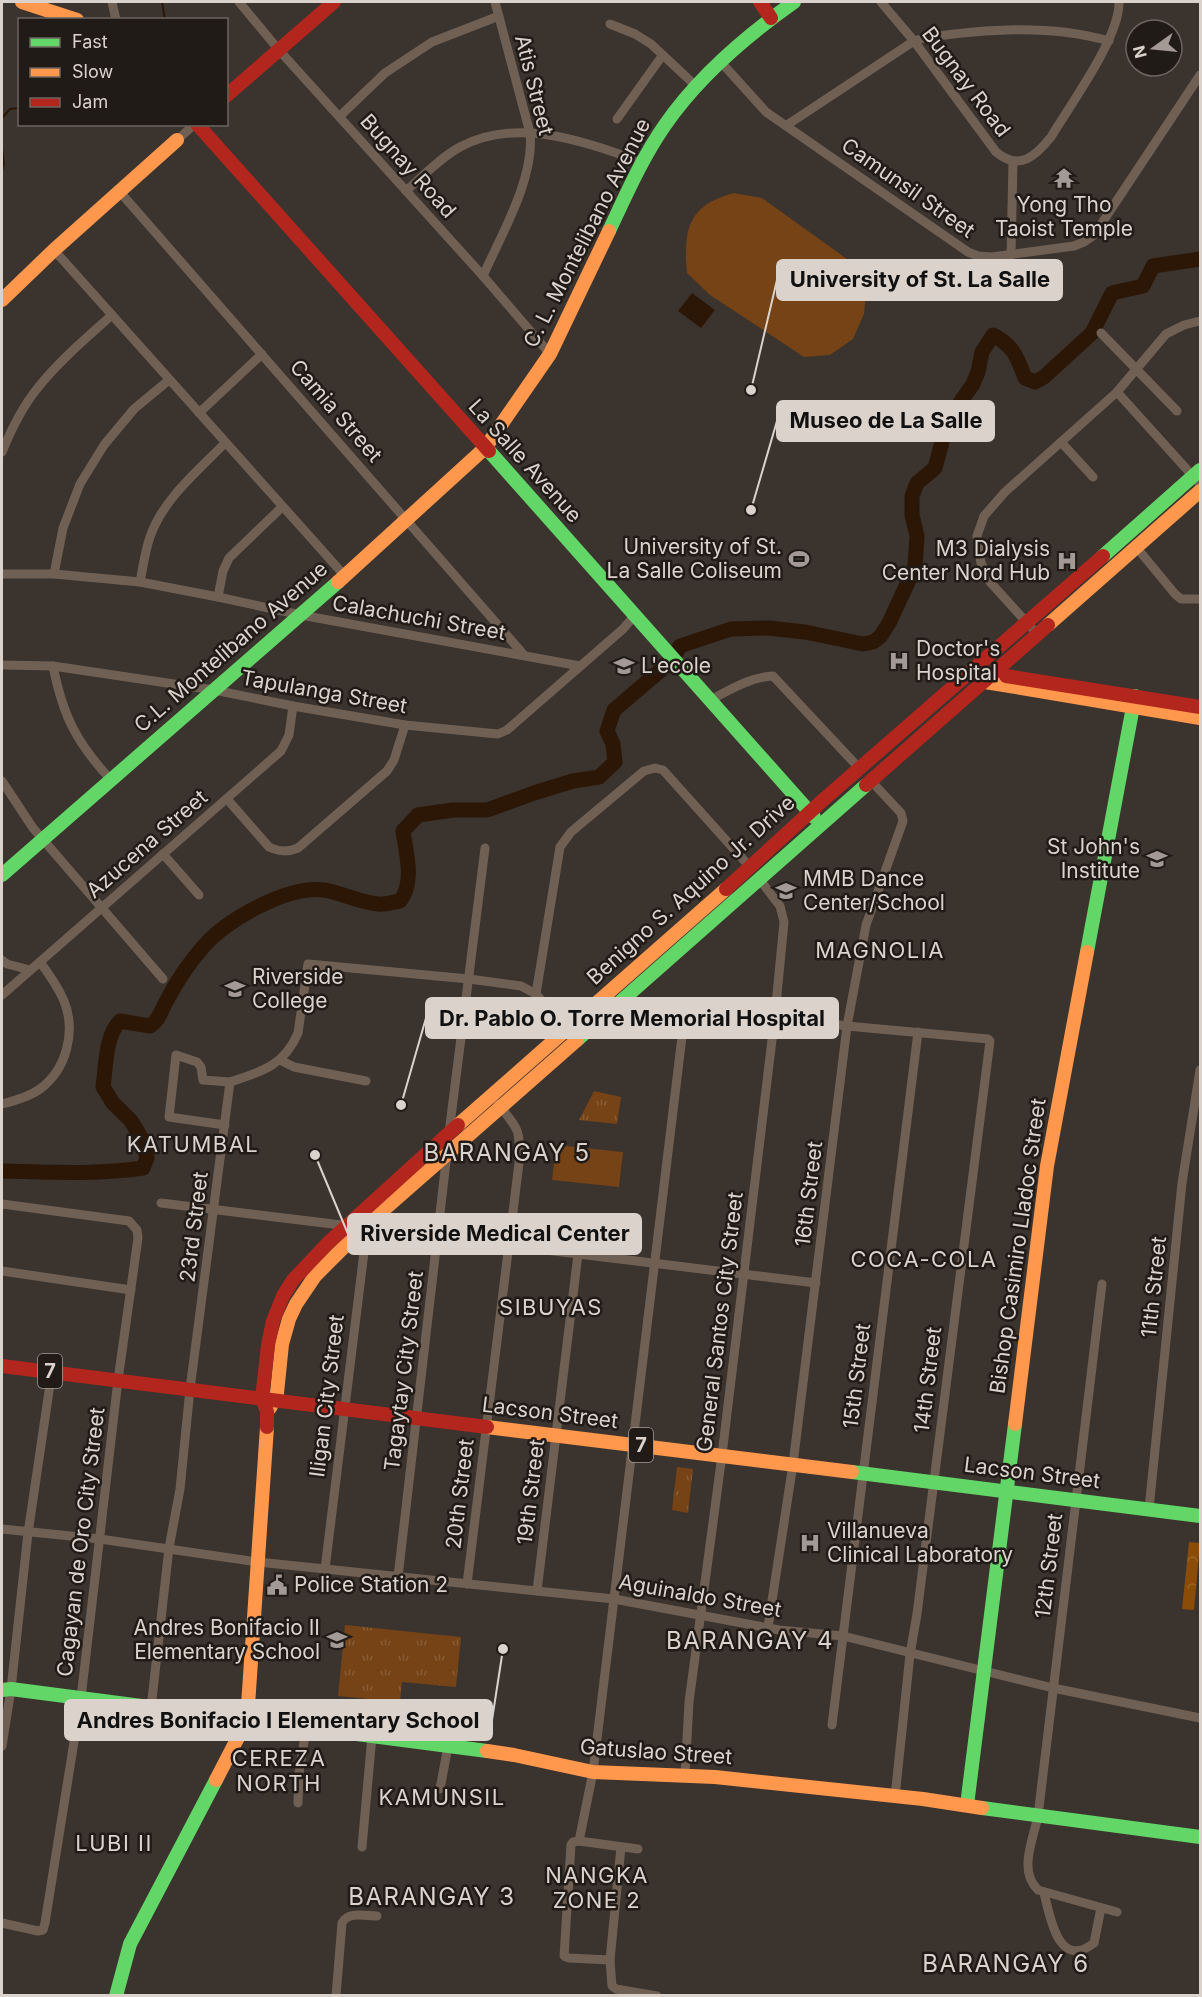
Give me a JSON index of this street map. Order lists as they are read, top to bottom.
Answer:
{
  "streets": {
    "street": [
      "Bugnay Road",
      "Atis Street",
      "Camunsil Street",
      "C. L. Montelibano Avenue",
      "Camia Street",
      "La Salle Avenue",
      "Calachuchi Street",
      "C.L. Montelibano Avenue",
      "Tapulanga Street",
      "Azucena Street",
      "Benigno S. Aquino Jr. Drive",
      "16th Street",
      "23rd Street",
      "Bishop Casimiro Lladoc Street",
      "11th Street",
      "General Santos City Street",
      "7",
      "Tagaytay City Street",
      "15th Street",
      "14th Street",
      "Iligan City Street",
      "Lacson Street",
      "19th Street",
      "20th Street",
      "Cagayan de Oro City Street",
      "12th Street",
      "Aguinaldo Street",
      "Gatuslao Street"
    ]
  },
  "crossings": [
    ["Bugnay Road", "Atis Street"],
    ["Bugnay Road", "C. L. Montelibano Avenue"],
    ["Camunsil Street", "C. L. Montelibano Avenue"],
    ["C. L. Montelibano Avenue", "La Salle Avenue"],
    ["C. L. Montelibano Avenue", "C.L. Montelibano Avenue"],
    ["Camia Street", "Calachuchi Street"],
    ["Camia Street", "C.L. Montelibano Avenue"],
    ["La Salle Avenue", "C.L. Montelibano Avenue"],
    ["La Salle Avenue", "Benigno S. Aquino Jr. Drive"],
    ["Calachuchi Street", "C.L. Montelibano Avenue"],
    ["Calachuchi Street", "Tapulanga Street"],
    ["C.L. Montelibano Avenue", "Tapulanga Street"],
    ["Tapulanga Street", "Azucena Street"],
    ["Benigno S. Aquino Jr. Drive", "16th Street"],
    ["Benigno S. Aquino Jr. Drive", "General Santos City Street"],
    ["Benigno S. Aquino Jr. Drive", "Tagaytay City Street"],
    ["Benigno S. Aquino Jr. Drive", "Iligan City Street"],
    ["Benigno S. Aquino Jr. Drive", "Lacson Street"],
    ["Benigno S. Aquino Jr. Drive", "20th Street"],
    ["Benigno S. Aquino Jr. Drive", "Aguinaldo Street"],
    ["Benigno S. Aquino Jr. Drive", "Gatuslao Street"],
    ["16th Street", "Lacson Street"],
    ["16th Street", "Aguinaldo Street"],
    ["23rd Street", "Lacson Street"],
    ["23rd Street", "Aguinaldo Street"],
    ["23rd Street", "Gatuslao Street"],
    ["Bishop Casimiro Lladoc Street", "Lacson Street"],
    ["Bishop Casimiro Lladoc Street", "Aguinaldo Street"],
    ["Bishop Casimiro Lladoc Street", "Gatuslao Street"],
    ["11th Street", "Lacson Street"],
    ["General Santos City Street", "Lacson Street"],
    ["General Santos City Street", "Aguinaldo Street"],
    ["General Santos City Street", "Gatuslao Street"],
    ["Tagaytay City Street", "Lacson Street"],
    ["Tagaytay City Street", "Aguinaldo Street"],
    ["15th Street", "14th Street"],
    ["15th Street", "Lacson Street"],
    ["15th Street", "Aguinaldo Street"],
    ["14th Street", "Lacson Street"],
    ["14th Street", "Aguinaldo Street"],
    ["14th Street", "Gatuslao Street"],
    ["Iligan City Street", "Lacson Street"],
    ["Iligan City Street", "Aguinaldo Street"],
    ["Lacson Street", "19th Street"],
    ["Lacson Street", "20th Street"],
    ["Lacson Street", "Cagayan de Oro City Street"],
    ["Lacson Street", "12th Street"],
    ["19th Street", "Aguinaldo Street"],
    ["20th Street", "Aguinaldo Street"],
    ["Cagayan de Oro City Street", "Aguinaldo Street"],
    ["Cagayan de Oro City Street", "Gatuslao Street"],
    ["12th Street", "Aguinaldo Street"],
    ["12th Street", "Gatuslao Street"]
  ],
  "districts": [
    "MAGNOLIA",
    "KATUMBAL",
    "BARANGAY 5",
    "COCA-COLA",
    "SIBUYAS",
    "BARANGAY 4",
    "CEREZA NORTH",
    "KAMUNSIL",
    "LUBI II",
    "NANGKA ZONE 2",
    "BARANGAY 3",
    "BARANGAY 6"
  ],
  "places": {
    "temple": ["Yong Tho Taoist Temple"],
    "other": [
      "University of St. La Salle",
      "Museo de La Salle",
      "Dr. Pablo O. Torre Memorial Hospital",
      "Riverside Medical Center",
      "Andres Bonifacio I Elementary School"
    ],
    "sports": ["University of St. La Salle Coliseum"],
    "hospital": ["M3 Dialysis Center Nord Hub", "Doctor's Hospital", "Villanueva Clinical Laboratory"],
    "school or university": [
      "L'ecole",
      "St John's Institute",
      "MMB Dance Center/School",
      "Riverside College",
      "Andres Bonifacio II Elementary School"
    ],
    "public building": ["Police Station 2"]
  },
  "legend": ["Fast", "Slow", "Jam"],
  "north": "left"
}
